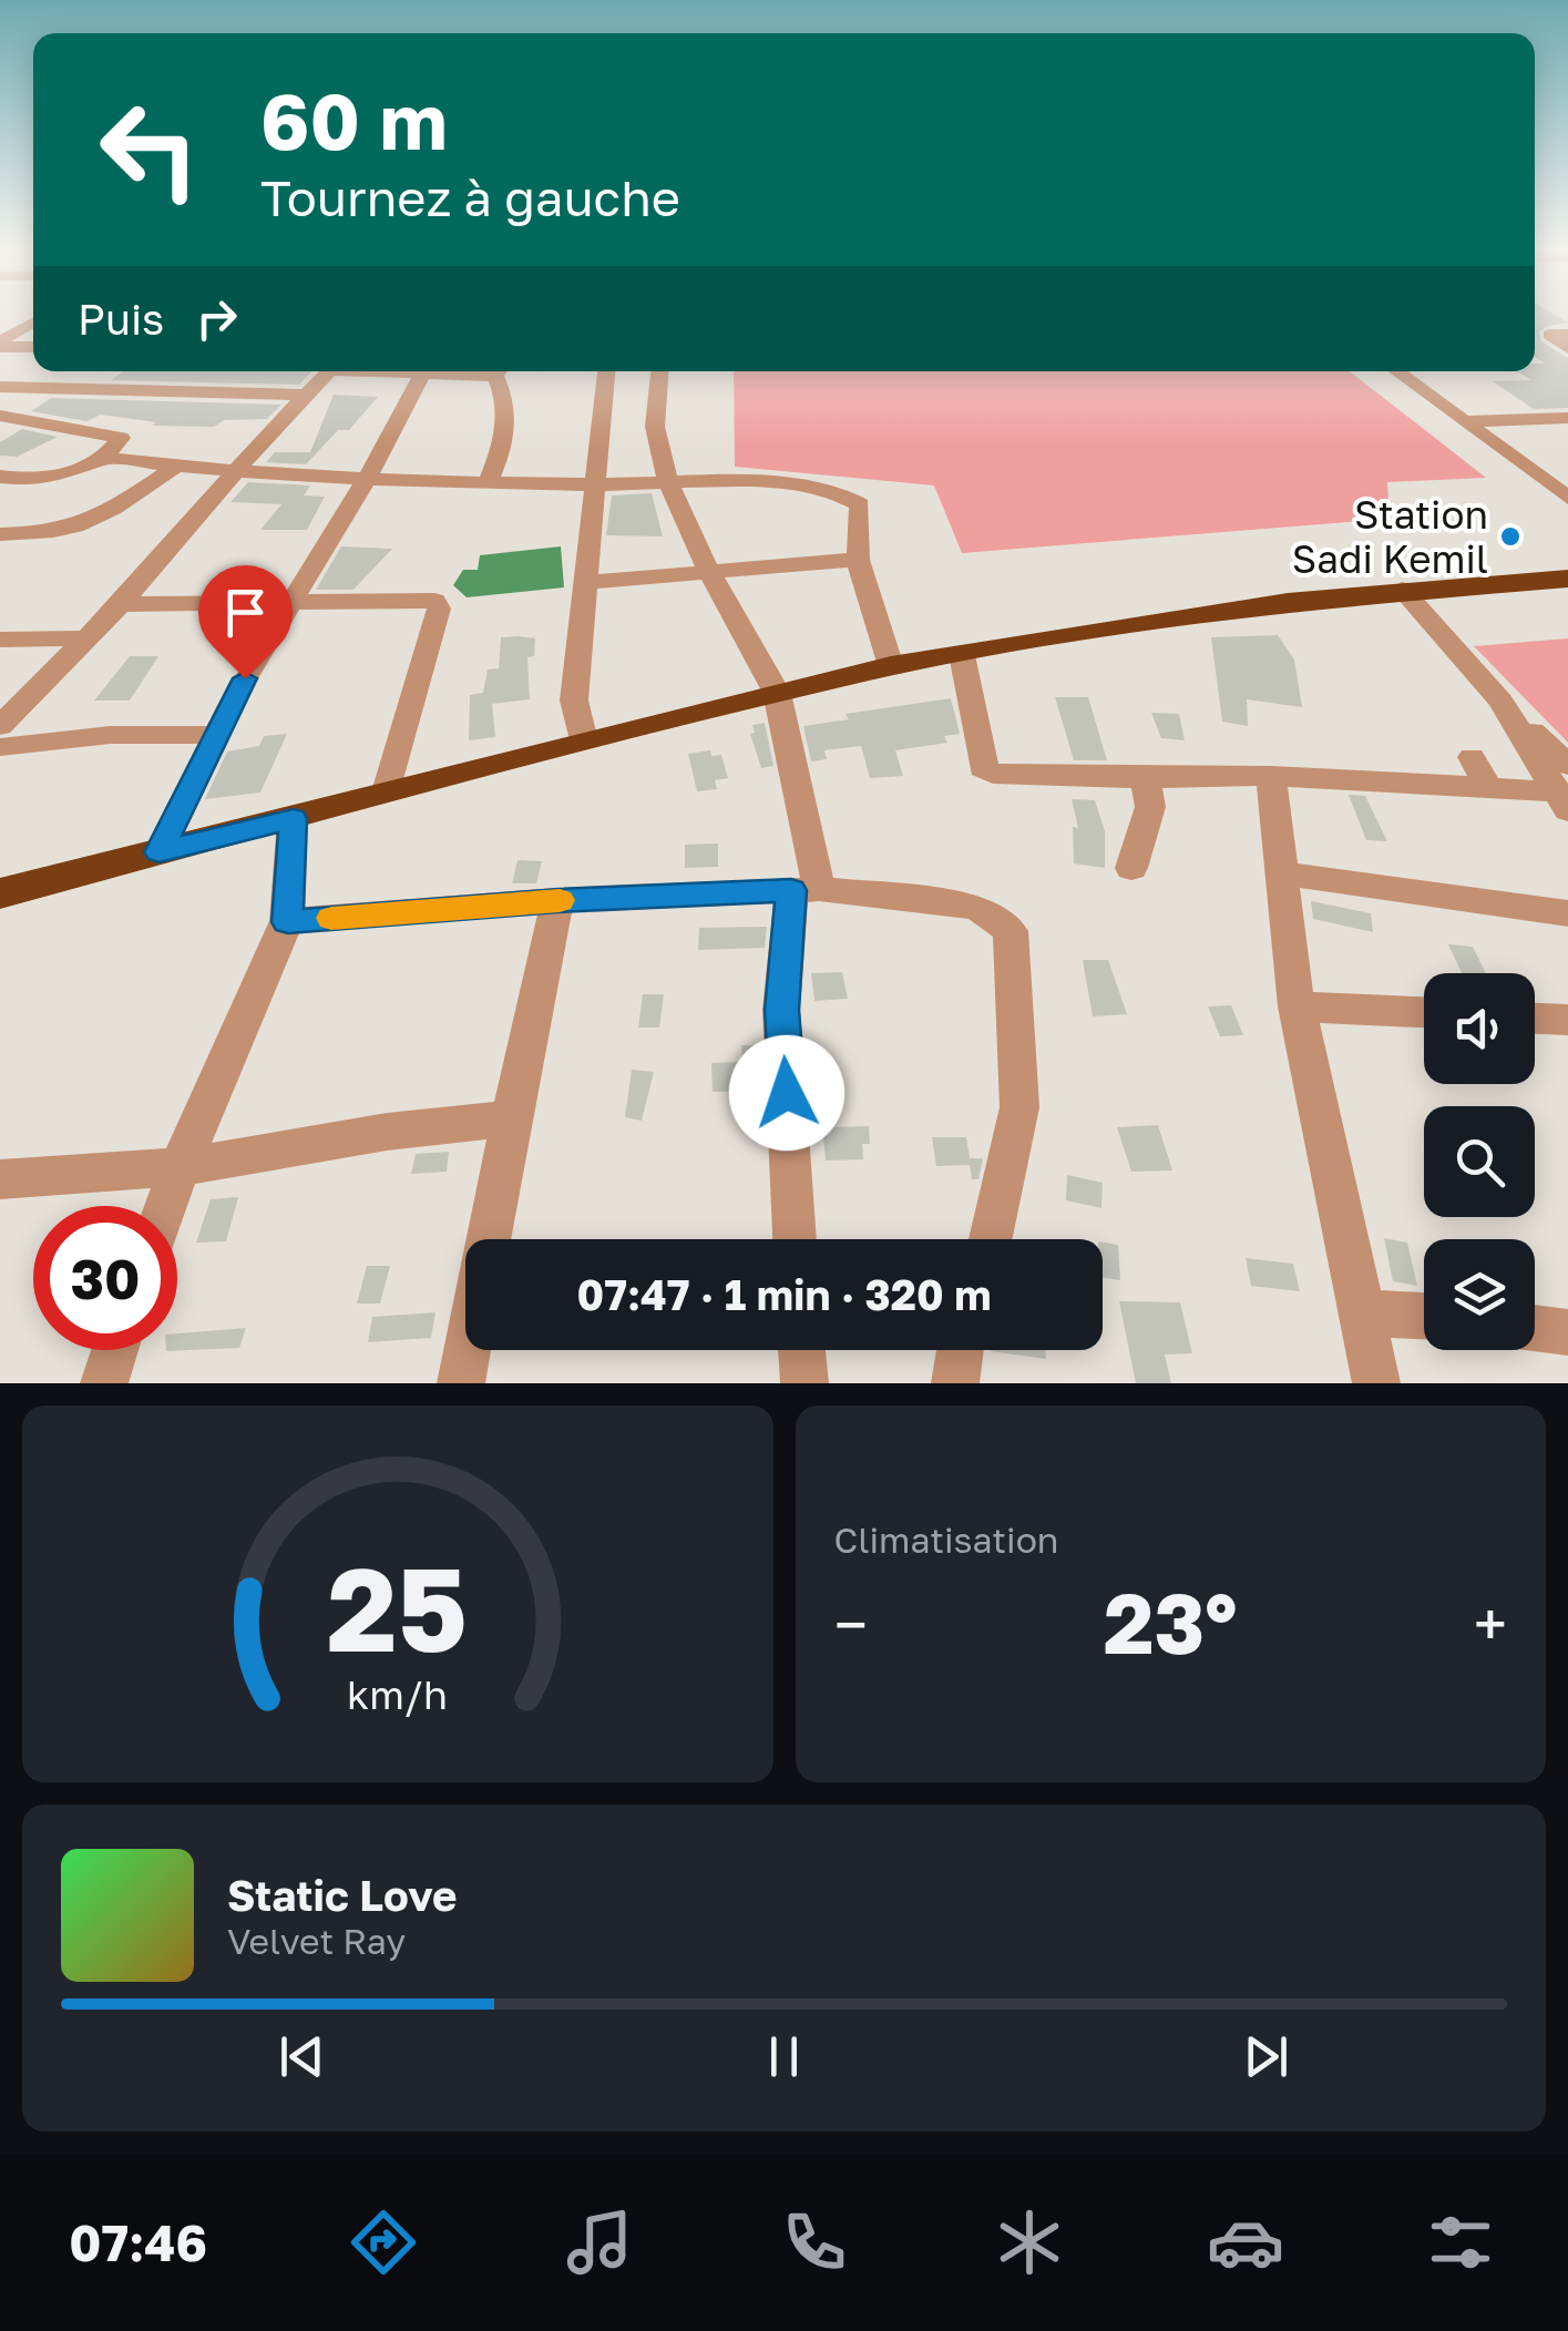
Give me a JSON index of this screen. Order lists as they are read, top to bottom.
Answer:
{
  "places": ["Station Sadi Kemil"],
  "page": {
    "turn": ["60 m", "Tournez à gauche"],
    "then": "Puis",
    "limit": "30",
    "trip": "07:47 · 1 min · 320 m",
    "tile": "Climatisation",
    "heat": ["−", "23°", "+"],
    "song": ["Static Love", "Velvet Ray"],
    "tabs": "07:46",
    "gauge": ["25", "km/h"]
  }
}
